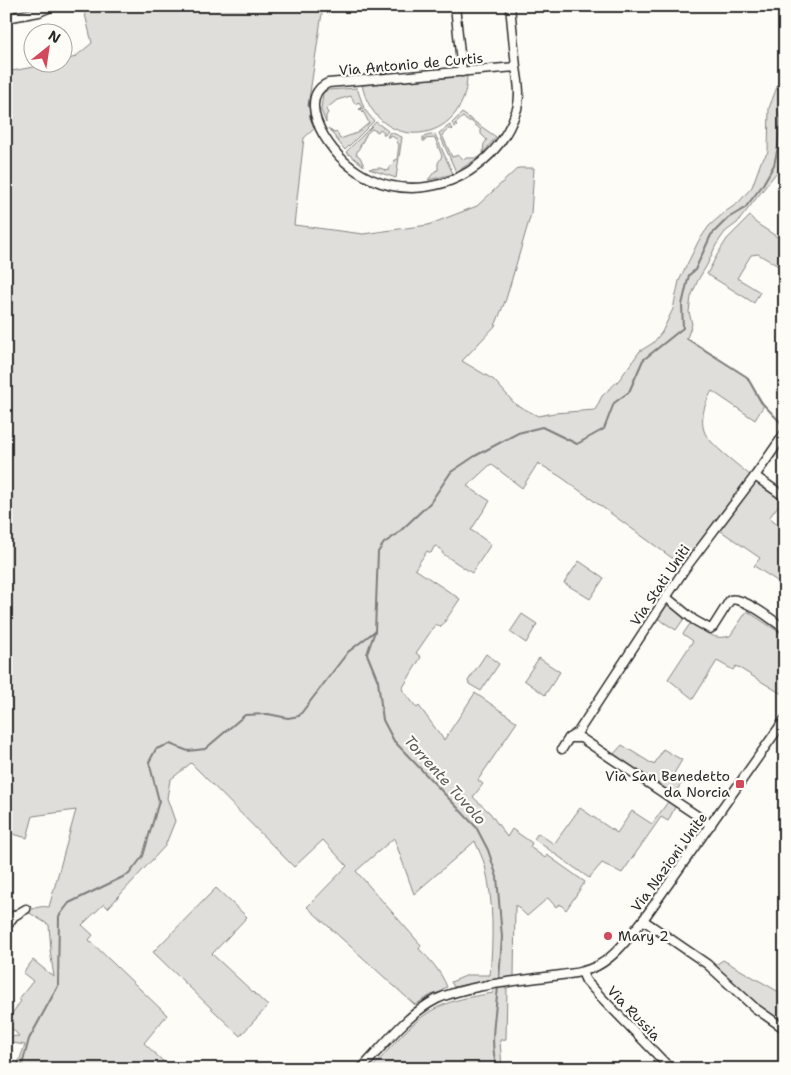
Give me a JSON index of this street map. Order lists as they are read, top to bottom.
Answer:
{
  "streets": {
    "street": [
      "Via Antonio de Curtis",
      "Via Stati Uniti",
      "Via Nazioni Unite",
      "Via Russia"
    ]
  },
  "crossings": [
    ["Via Nazioni Unite", "Via Russia"]
  ],
  "water": ["Torrente Tuvolo"],
  "places": {
    "transit": ["Via San Benedetto da Norcia"],
    "other": ["Mary 2"]
  },
  "north": "top right"
}
